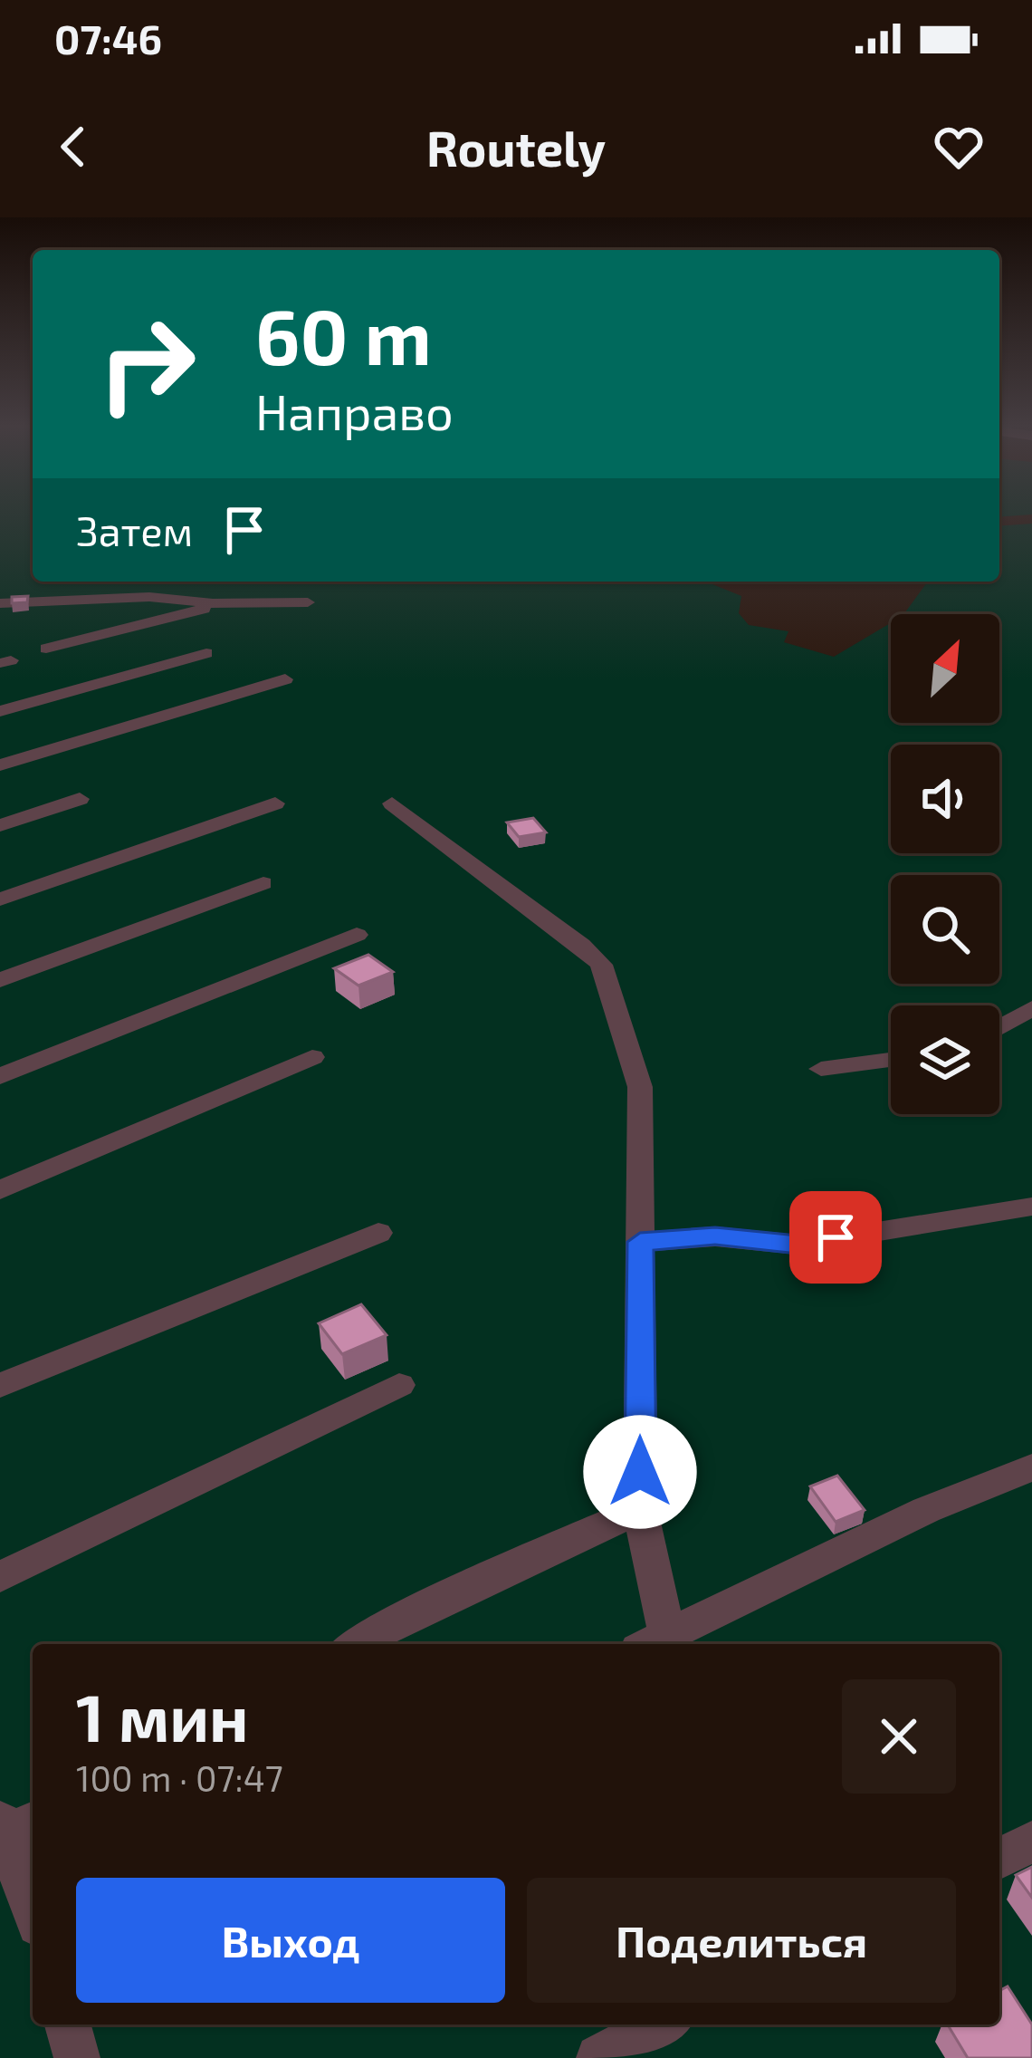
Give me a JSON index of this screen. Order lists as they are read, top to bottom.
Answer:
{
  "north": "top right",
  "page": {
    "status": "07:46",
    "header": "Routely",
    "turn": ["60 m", "Направо"],
    "then": "Затем",
    "heading": ["1 мин", "100 m · 07:47"],
    "buttons": ["Выход", "Поделиться"]
  }
}
